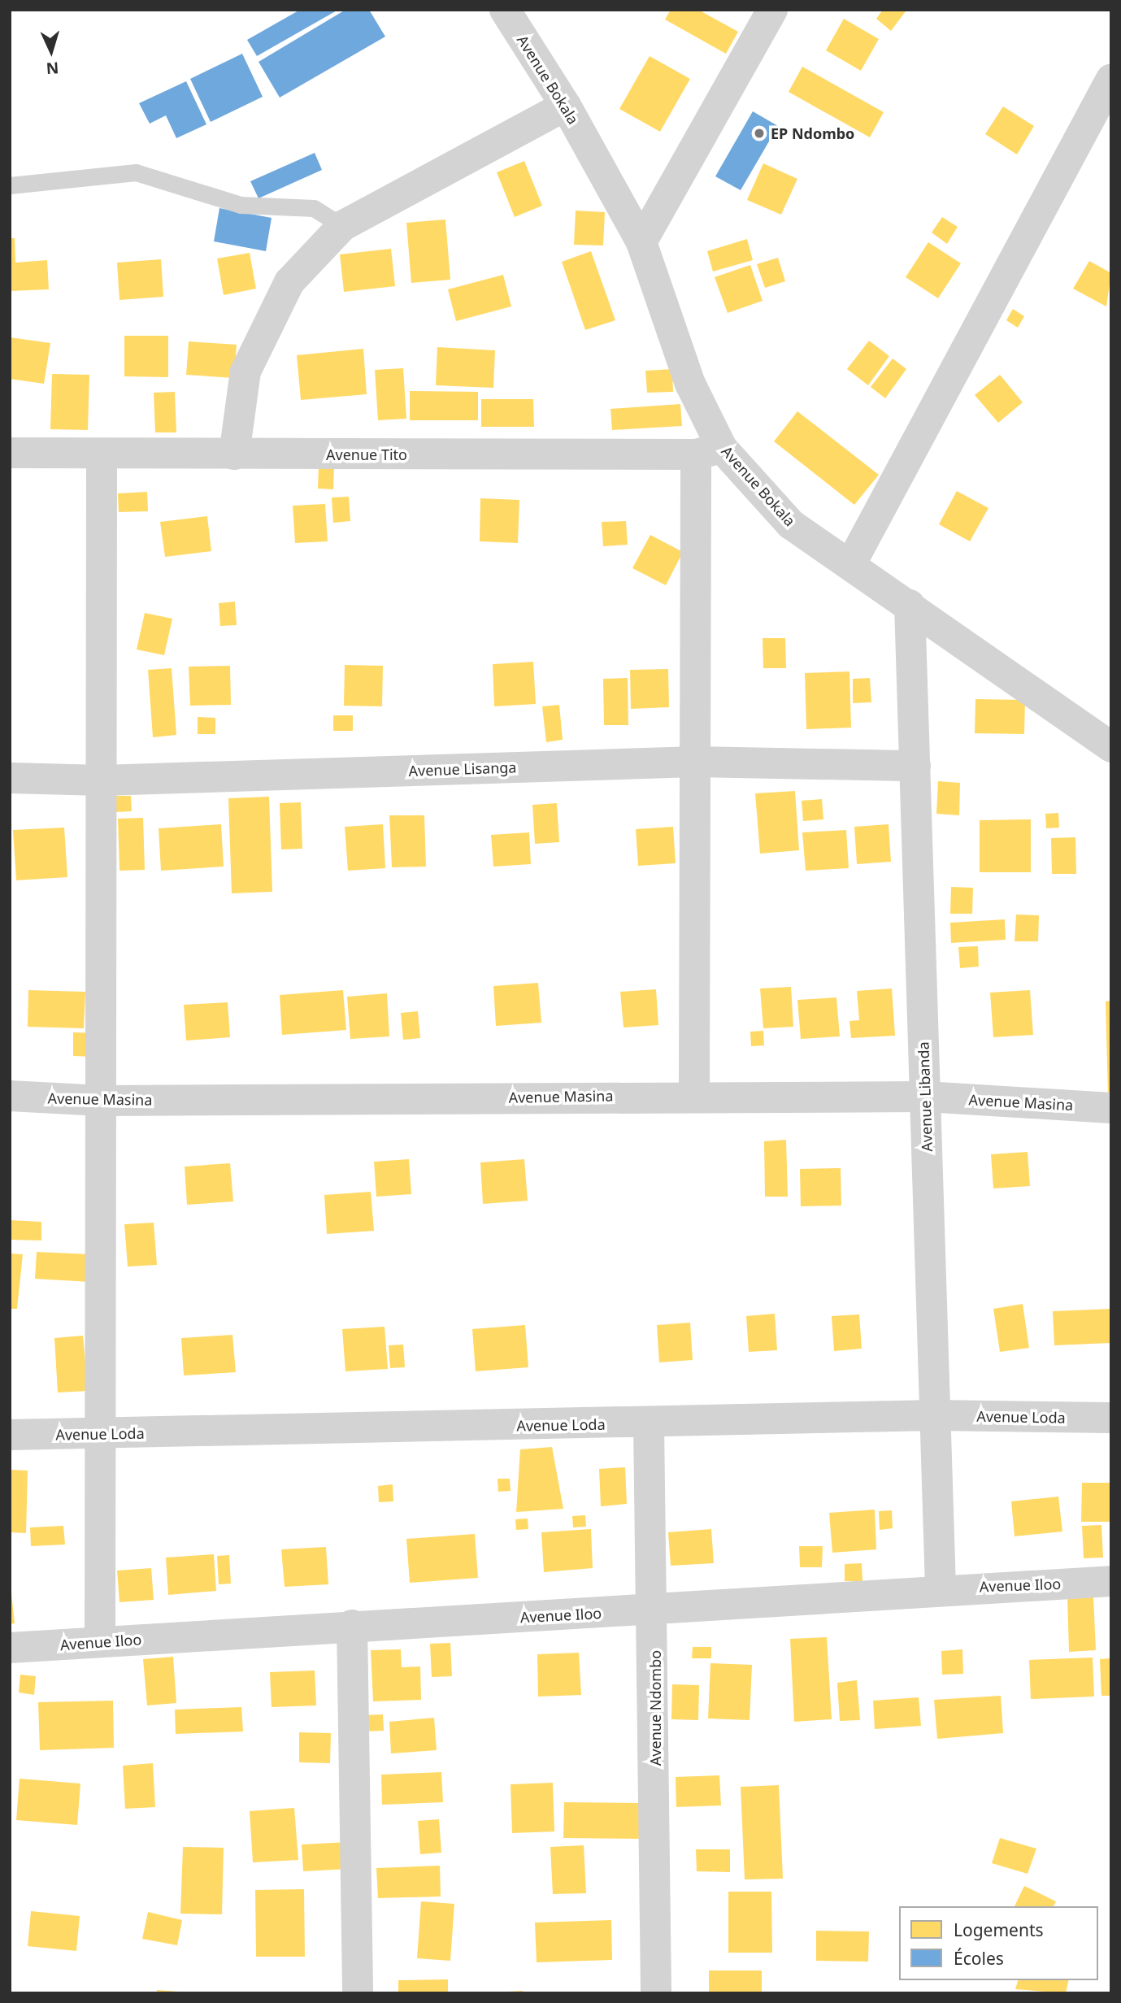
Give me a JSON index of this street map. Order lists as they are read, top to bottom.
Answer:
{
  "streets": {
    "street": [
      "Avenue Bokala",
      "Avenue Tito",
      "Avenue Lisanga",
      "Avenue Masina",
      "Avenue Libanda",
      "Avenue Loda",
      "Avenue Iloo",
      "Avenue Ndombo"
    ]
  },
  "crossings": [
    ["Avenue Bokala", "Avenue Tito"],
    ["Avenue Bokala", "Avenue Libanda"],
    ["Avenue Lisanga", "Avenue Libanda"],
    ["Avenue Masina", "Avenue Libanda"],
    ["Avenue Libanda", "Avenue Loda"],
    ["Avenue Libanda", "Avenue Iloo"],
    ["Avenue Loda", "Avenue Ndombo"],
    ["Avenue Iloo", "Avenue Ndombo"]
  ],
  "places": ["EP Ndombo"],
  "legend": ["Logements", "Écoles"],
  "north": "bottom"
}
